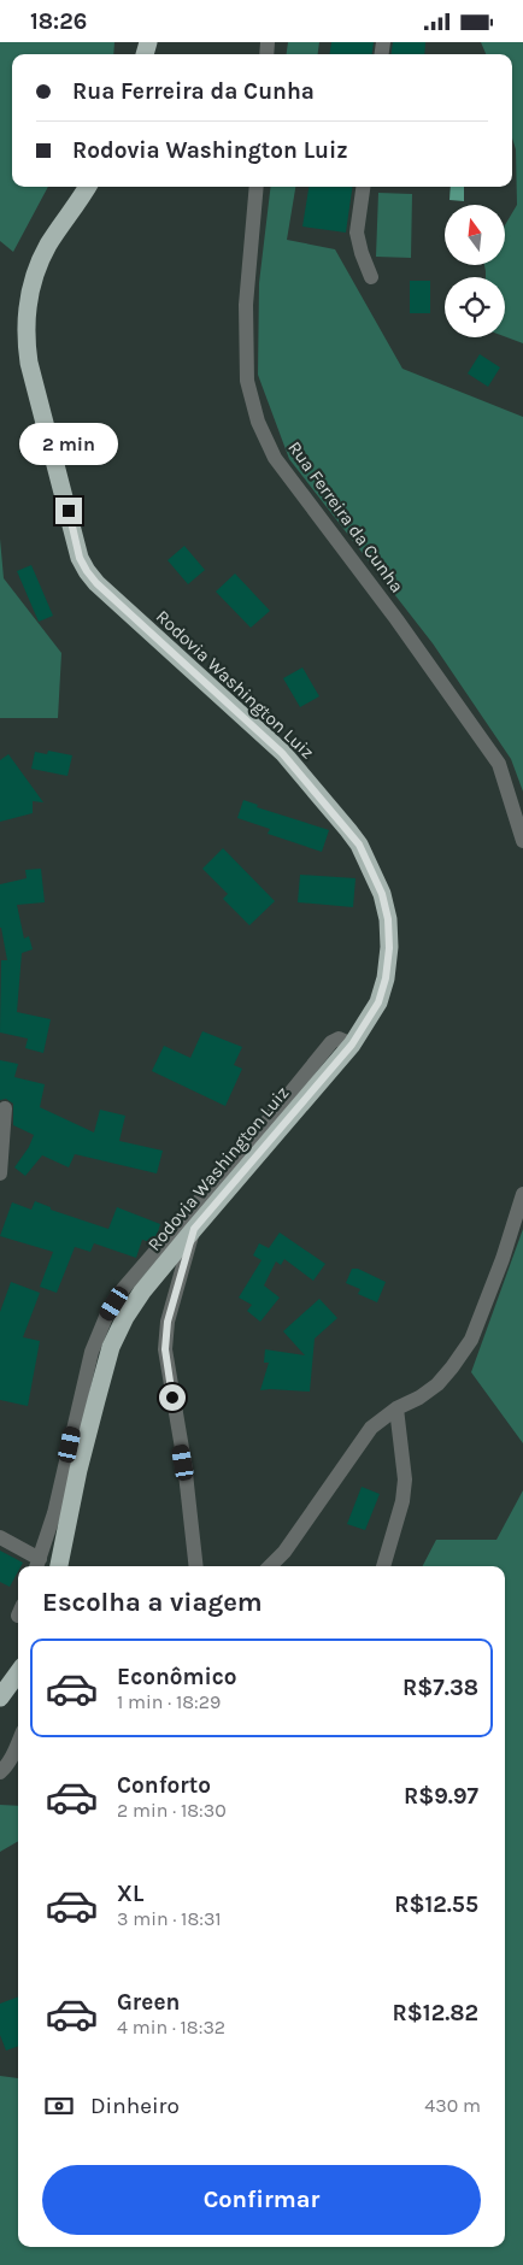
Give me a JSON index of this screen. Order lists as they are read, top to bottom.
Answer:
{
  "streets": {
    "highway": ["Rodovia Washington Luiz"],
    "street": ["Rua Ferreira da Cunha"]
  },
  "north": "top",
  "page": {
    "status": "18:26",
    "banner": ["Rua Ferreira da Cunha", "Rodovia Washington Luiz"],
    "bubble": "2 min",
    "heading": "Escolha a viagem",
    "list": [
      {
        "name": "Econômico",
        "note": "1 min · 18:29",
        "value": "R$7.38"
      },
      {
        "name": "Conforto",
        "note": "2 min · 18:30",
        "value": "R$9.97"
      },
      {
        "name": "XL",
        "note": "3 min · 18:31",
        "value": "R$12.55"
      },
      {
        "name": "Green",
        "note": "4 min · 18:32",
        "value": "R$12.82"
      }
    ],
    "pay": ["Dinheiro", "430 m"],
    "buttons": "Confirmar"
  }
}
